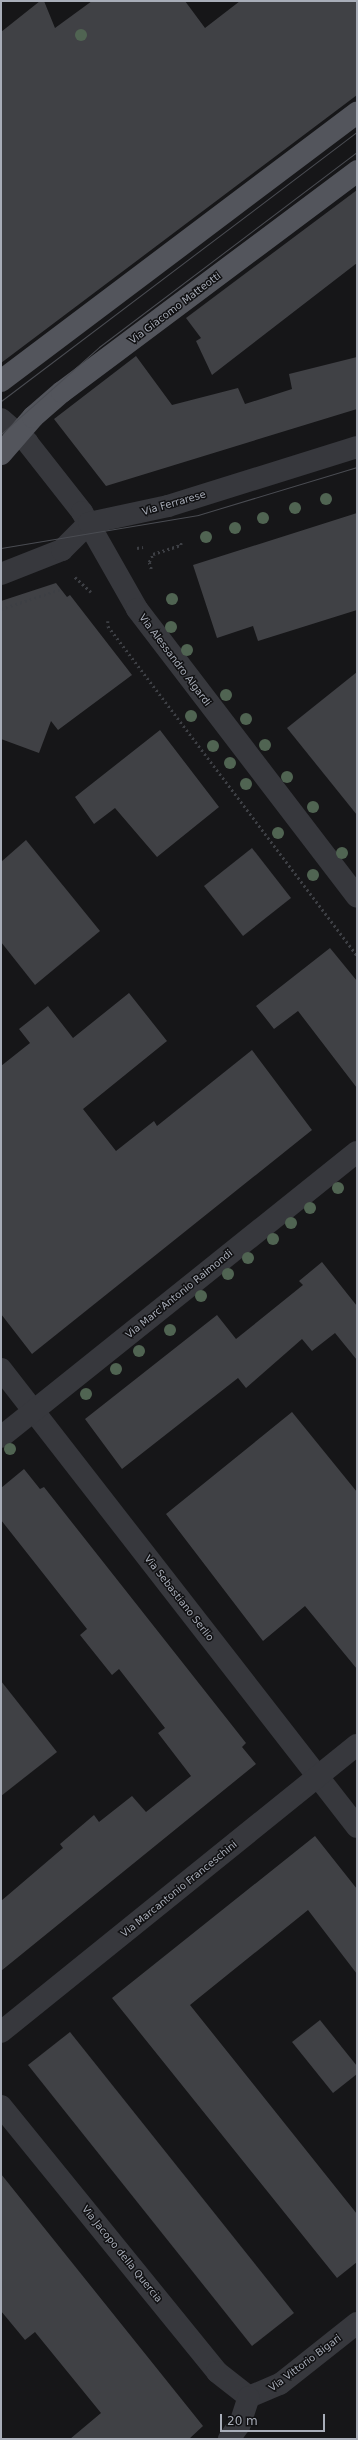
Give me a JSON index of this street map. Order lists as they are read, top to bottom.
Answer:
{
  "streets": {
    "main road": ["Via Giacomo Matteotti"],
    "street": [
      "Via Ferrarese",
      "Via Alessandro Algardi",
      "Via Marc'Antonio Raimondi",
      "Via Sebastiano Serlio",
      "Via Marcantonio Franceschini",
      "Via Jacopo della Quercia",
      "Via Vittorio Bigari"
    ]
  },
  "crossings": [
    ["Via Giacomo Matteotti", "Via Alessandro Algardi"],
    ["Via Ferrarese", "Via Alessandro Algardi"],
    ["Via Marc'Antonio Raimondi", "Via Sebastiano Serlio"],
    ["Via Sebastiano Serlio", "Via Marcantonio Franceschini"],
    ["Via Jacopo della Quercia", "Via Vittorio Bigari"]
  ],
  "scale_bar": "20 m"
}
